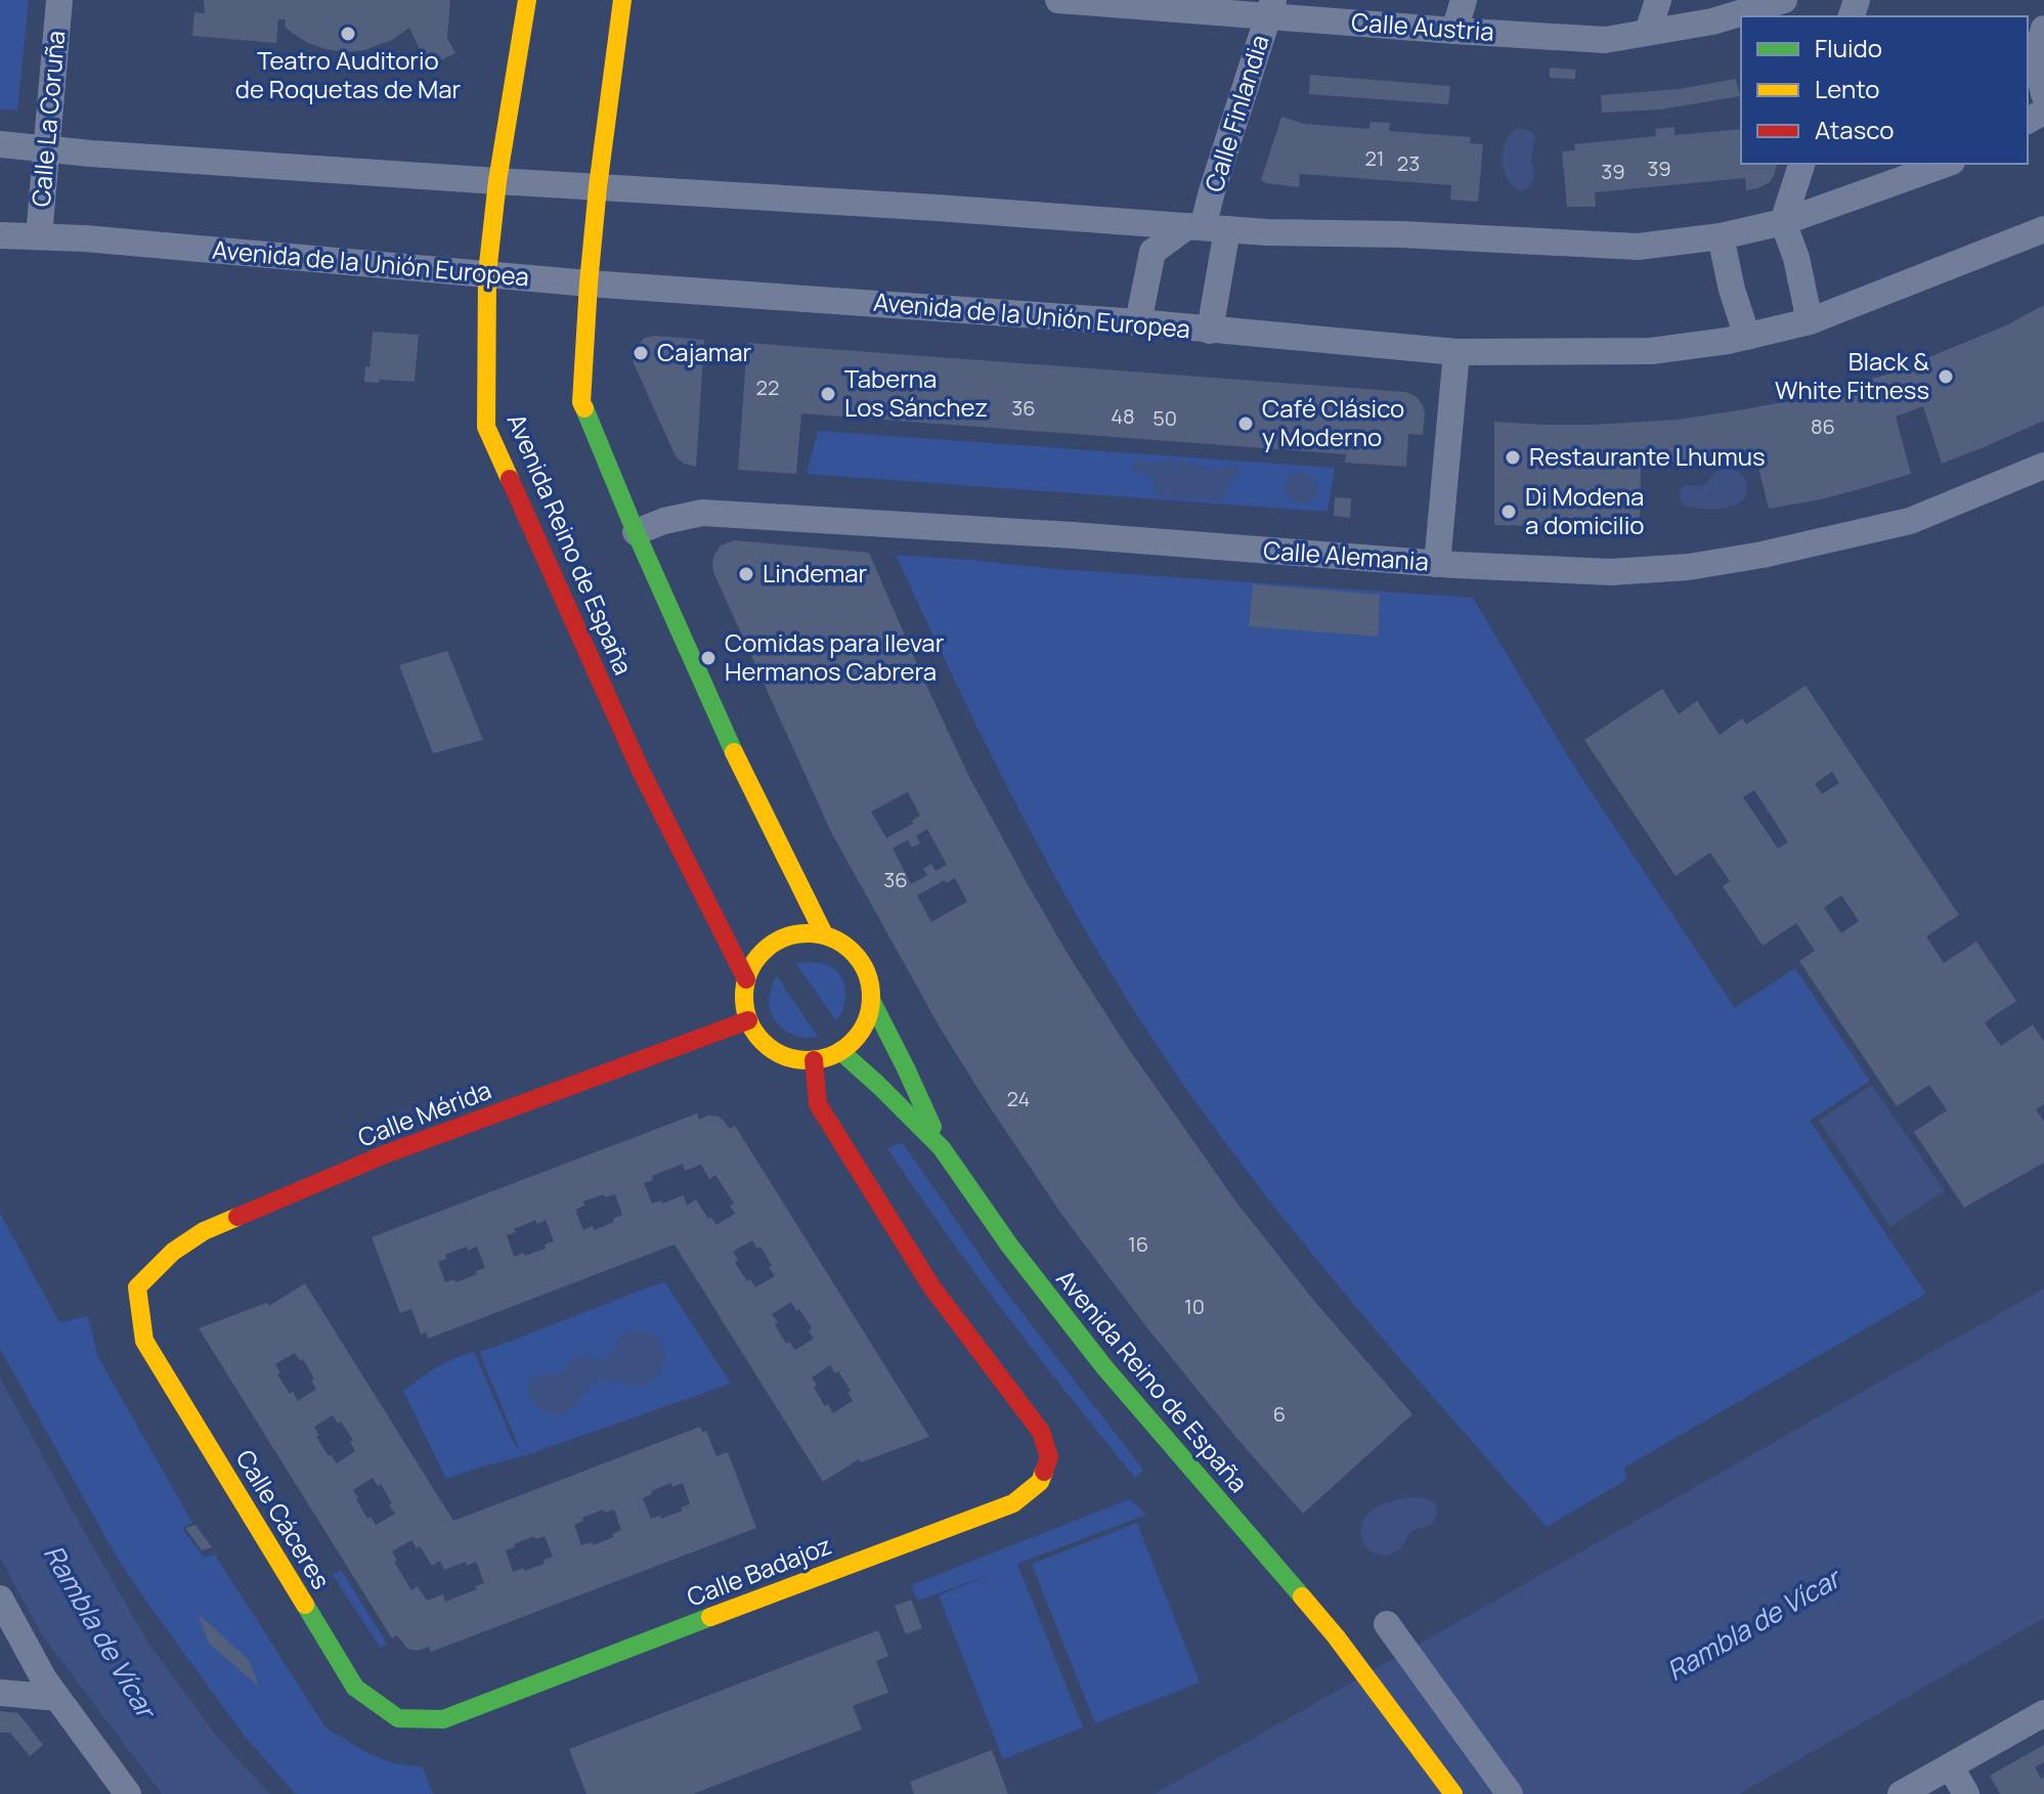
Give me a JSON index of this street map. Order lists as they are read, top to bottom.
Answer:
{
  "streets": {
    "street": [
      "Calle Austria",
      "Calle Finlandia",
      "Calle La Coruña",
      "Avenida de la Unión Europea",
      "Avenida Reino de España",
      "Calle Alemania",
      "Calle Mérida",
      "Calle Cáceres",
      "Calle Badajoz"
    ]
  },
  "crossings": [
    ["Calle Austria", "Calle Finlandia"],
    ["Calle Finlandia", "Avenida de la Unión Europea"],
    ["Calle La Coruña", "Avenida de la Unión Europea"],
    ["Avenida de la Unión Europea", "Avenida Reino de España"],
    ["Avenida Reino de España", "Calle Mérida"],
    ["Avenida Reino de España", "Calle Badajoz"],
    ["Calle Mérida", "Calle Cáceres"],
    ["Calle Mérida", "Calle Badajoz"],
    ["Calle Cáceres", "Calle Badajoz"]
  ],
  "water": ["Rambla de Vícar"],
  "places": [
    "Teatro Auditorio de Roquetas de Mar",
    "Cajamar",
    "Black & White Fitness",
    "Taberna Los Sánchez",
    "Café Clásico y Moderno",
    "Restaurante Lhumus",
    "Di Modena a domicilio",
    "Lindemar",
    "Comidas para llevar Hermanos Cabrera"
  ],
  "house_numbers": [
    "21",
    "23",
    "39",
    "39",
    "22",
    "36",
    "48",
    "50",
    "86",
    "36",
    "24",
    "16",
    "10",
    "6"
  ],
  "legend": ["Fluido", "Lento", "Atasco"]
}
